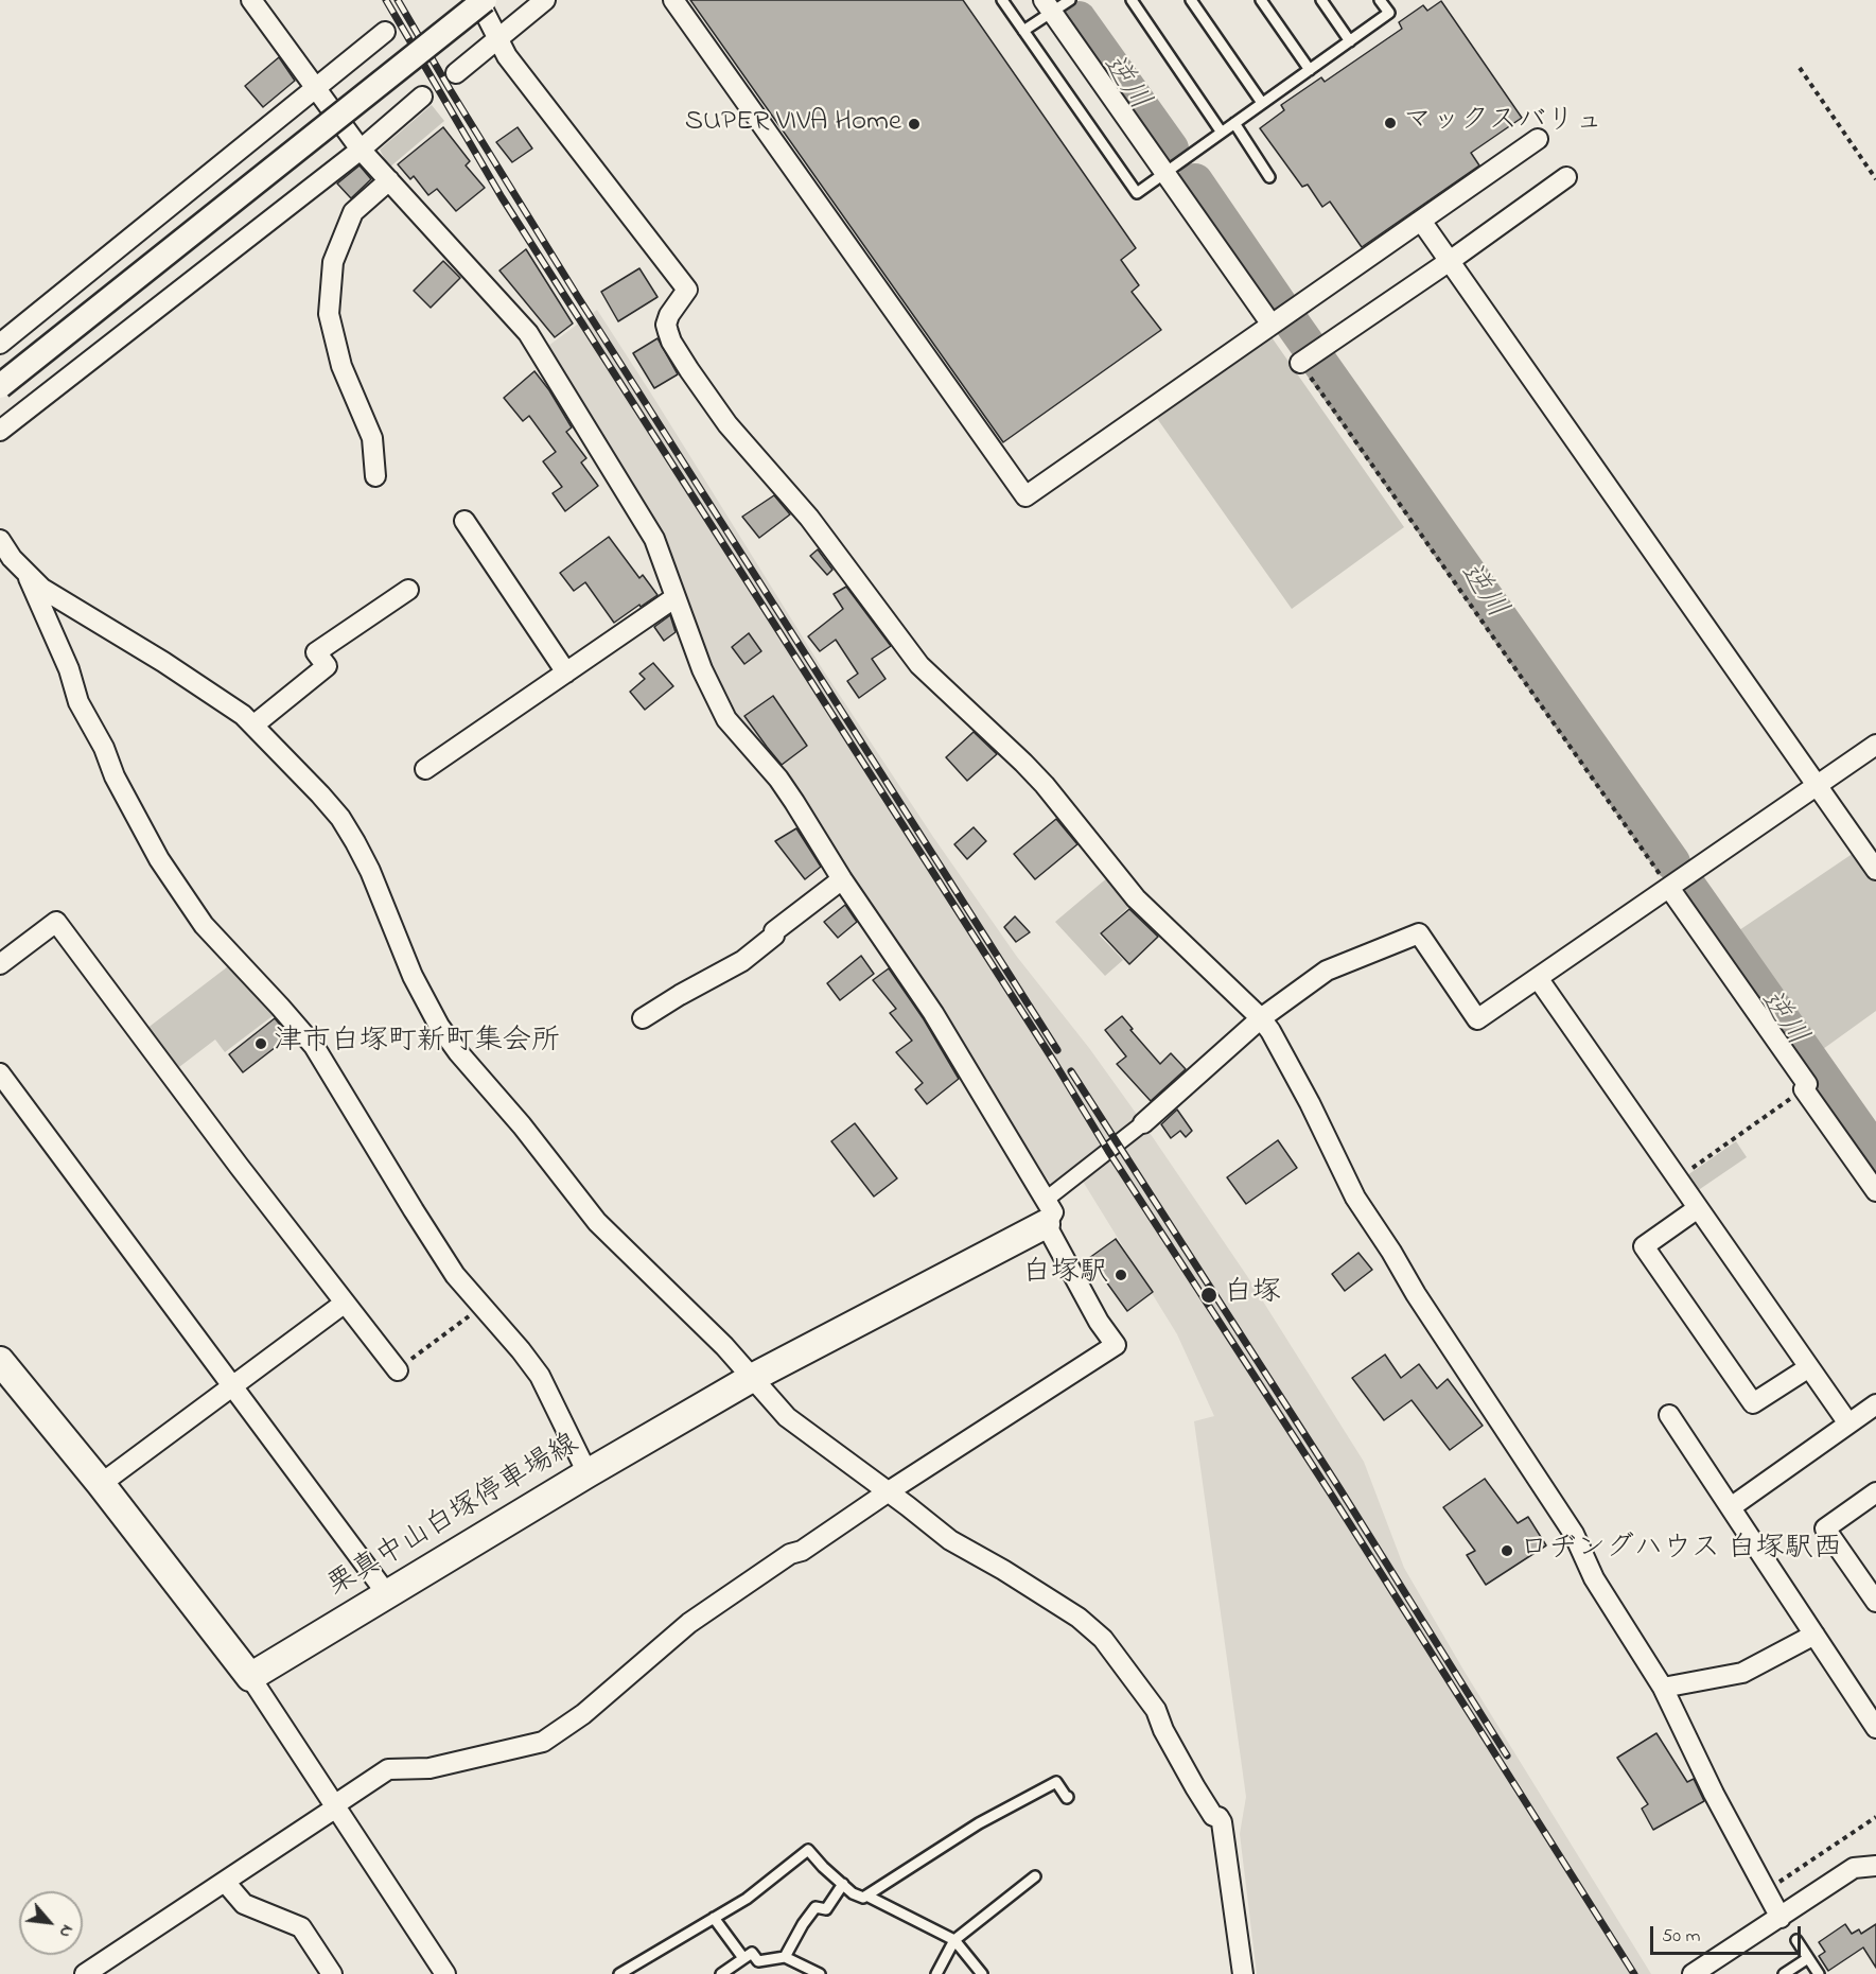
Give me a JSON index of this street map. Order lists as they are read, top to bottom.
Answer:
{
  "streets": {
    "main road": ["栗真中山白塚停車場線"]
  },
  "water": ["逆川"],
  "places": [
    "マックスバリュ",
    "SUPER VIVA Home",
    "津市白塚町新町集会所",
    "白塚駅",
    "白塚",
    "ロヂングハウス 白塚駅西"
  ],
  "scale_bar": "50 m",
  "north": "bottom right"
}
